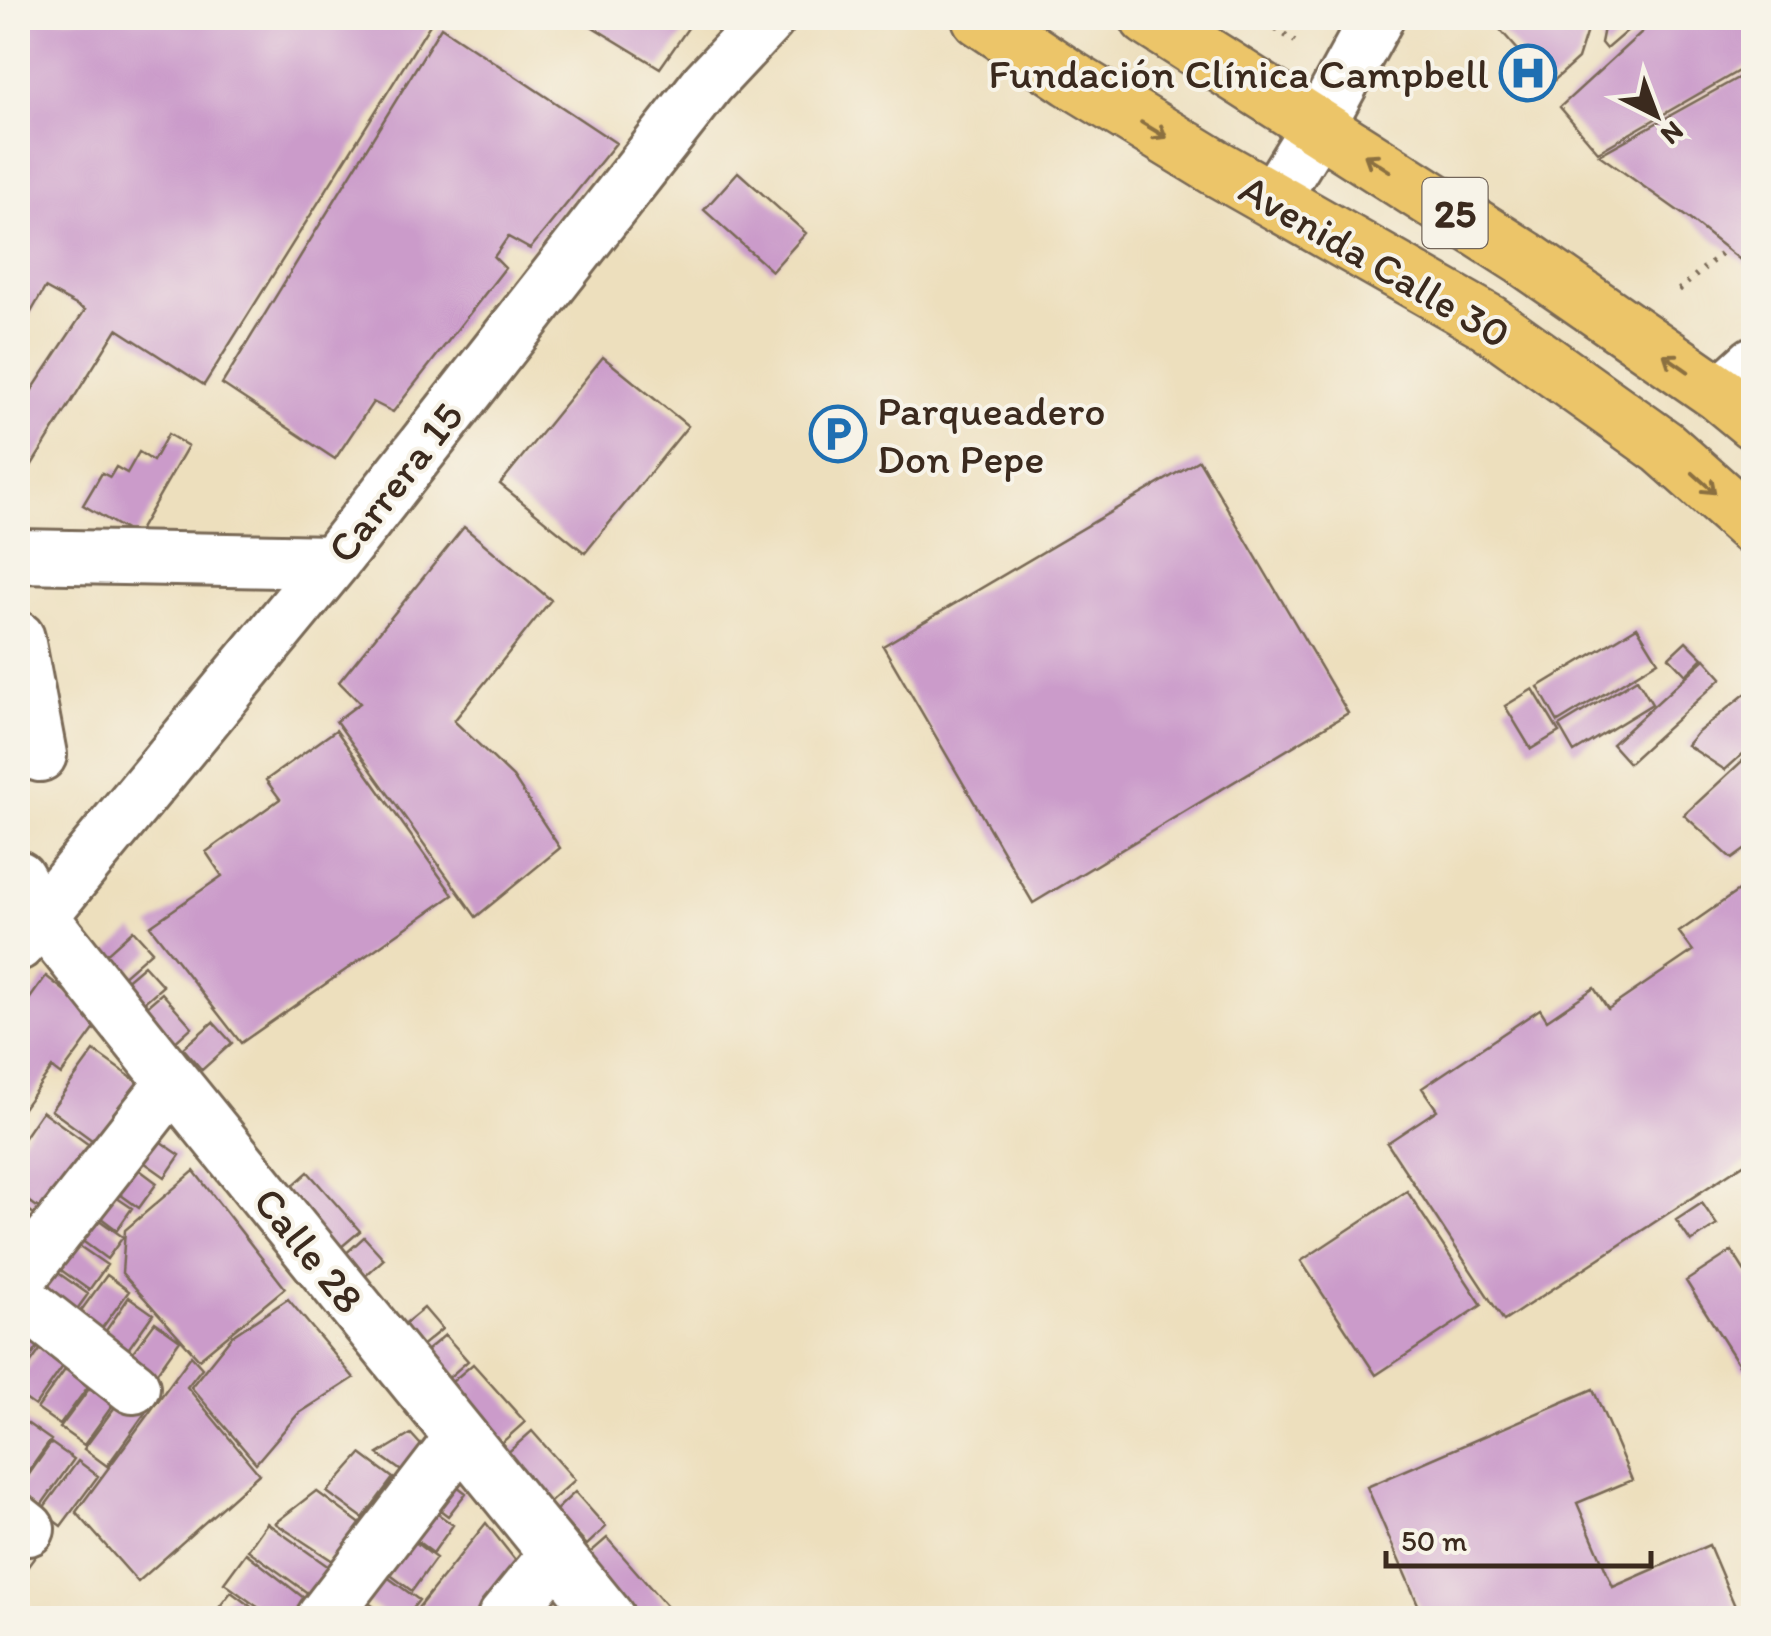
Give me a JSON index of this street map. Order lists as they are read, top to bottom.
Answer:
{
  "streets": {
    "highway": ["25", "Avenida Calle 30"],
    "street": ["Carrera 15", "Calle 28"]
  },
  "crossings": [
    ["Carrera 15", "Calle 28"]
  ],
  "places": {
    "hospital": ["Fundación Clínica Campbell"],
    "parking": ["Parqueadero Don Pepe"]
  },
  "scale_bar": "50 m",
  "north": "bottom right"
}
